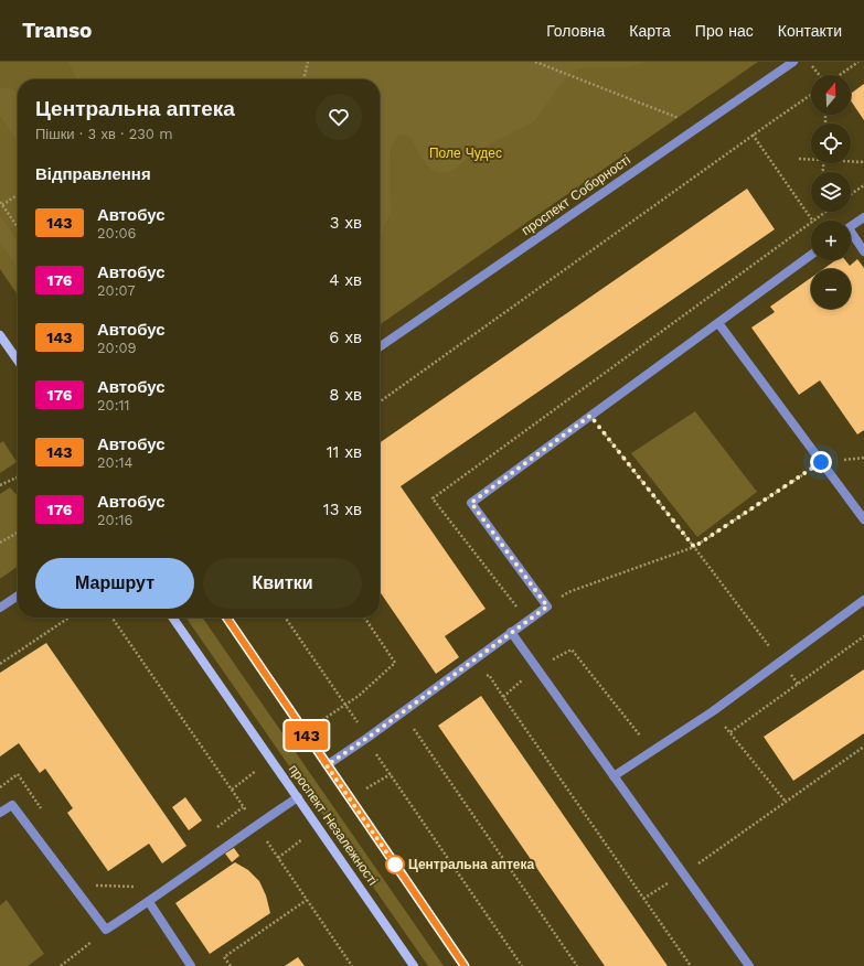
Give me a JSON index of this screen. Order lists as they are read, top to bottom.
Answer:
{
  "streets": {
    "street": ["проспект Соборності", "проспект Незалежності"]
  },
  "parks": ["Поле Чудес"],
  "places": ["Центральна аптека"],
  "lines": ["bus line 143"],
  "north": "top",
  "page": {
    "header": "Transo",
    "nav": [
      "Головна",
      "Карта",
      "Про нас",
      "Контакти"
    ],
    "on_map": "143",
    "map_buttons": ["+", "−"],
    "heading": [
      ["Центральна аптека", "Пішки · 3 хв · 230 m"],
      "Відправлення"
    ],
    "list": [
      {
        "mark": "143",
        "name": "Автобус",
        "note": "20:06",
        "value": "3 хв"
      },
      {
        "mark": "176",
        "name": "Автобус",
        "note": "20:07",
        "value": "4 хв"
      },
      {
        "mark": "143",
        "name": "Автобус",
        "note": "20:09",
        "value": "6 хв"
      },
      {
        "mark": "176",
        "name": "Автобус",
        "note": "20:11",
        "value": "8 хв"
      },
      {
        "mark": "143",
        "name": "Автобус",
        "note": "20:14",
        "value": "11 хв"
      },
      {
        "mark": "176",
        "name": "Автобус",
        "note": "20:16",
        "value": "13 хв"
      }
    ],
    "buttons": ["Маршрут", "Квитки"]
  }
}
